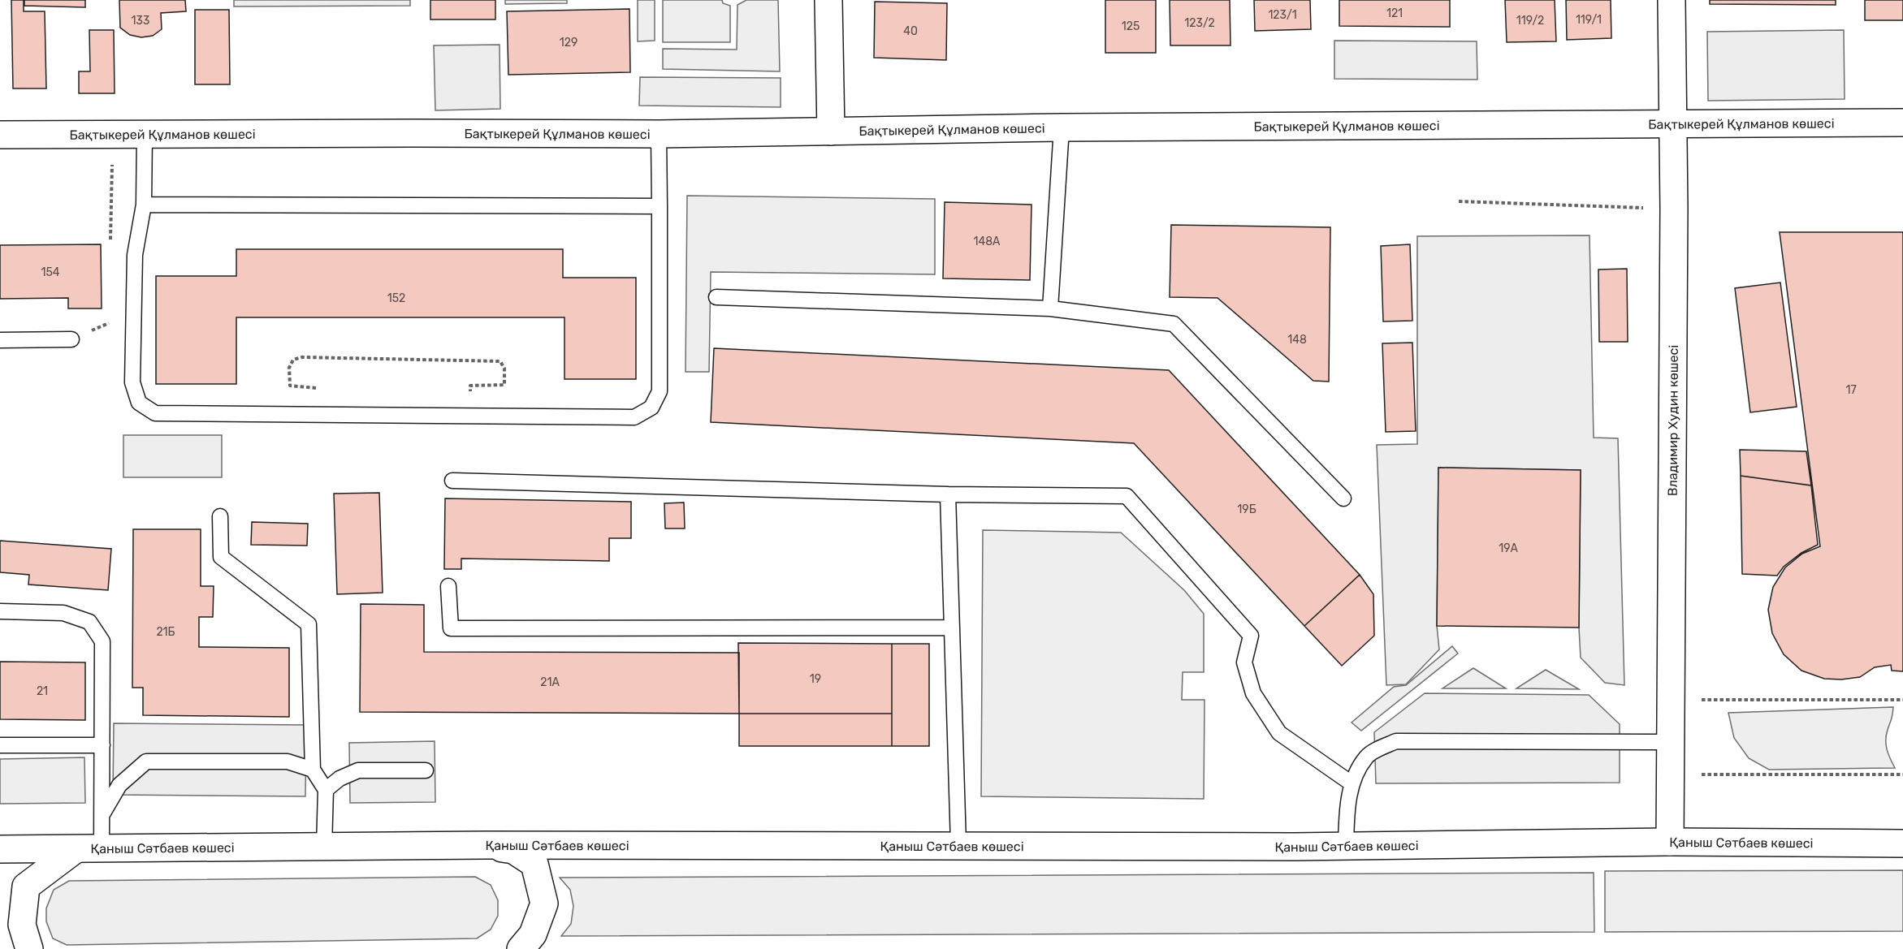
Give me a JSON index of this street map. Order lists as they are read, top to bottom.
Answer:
{
  "streets": {
    "street": ["Бақтыкерей Құлманов көшесі", "Владимир Худин көшесі", "Қаныш Сәтбаев көшесі"]
  },
  "crossings": [
    ["Бақтыкерей Құлманов көшесі", "Владимир Худин көшесі"],
    ["Владимир Худин көшесі", "Қаныш Сәтбаев көшесі"]
  ],
  "house_numbers": [
    "121",
    "123/1",
    "119/1",
    "133",
    "119/2",
    "123/2",
    "125",
    "40",
    "129",
    "148А",
    "154",
    "152",
    "148",
    "17",
    "19Б",
    "19А",
    "21Б",
    "19",
    "21А",
    "21"
  ]
}
